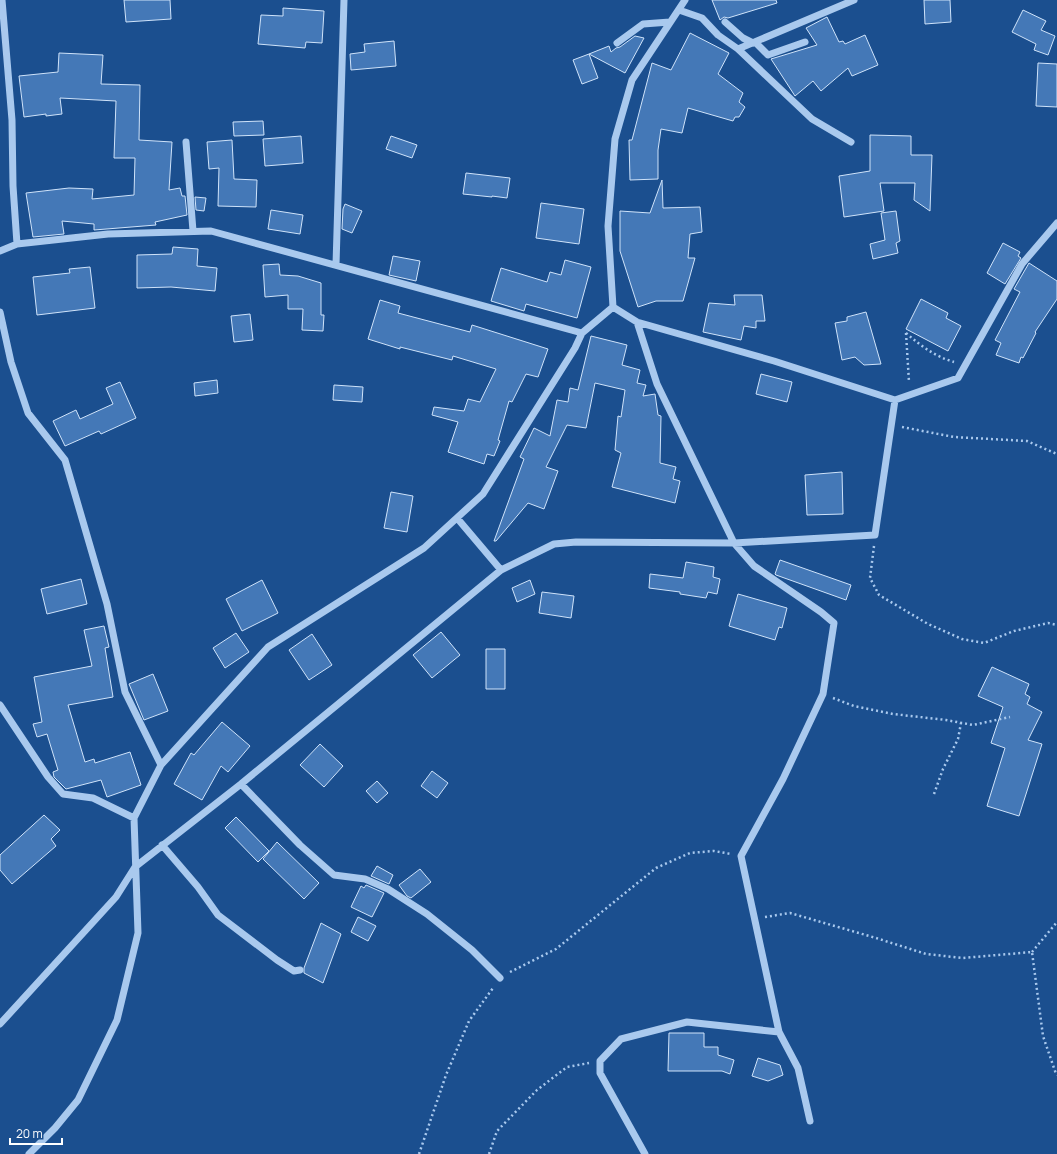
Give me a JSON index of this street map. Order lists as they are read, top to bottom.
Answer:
{
  "scale_bar": "20 m"
}
